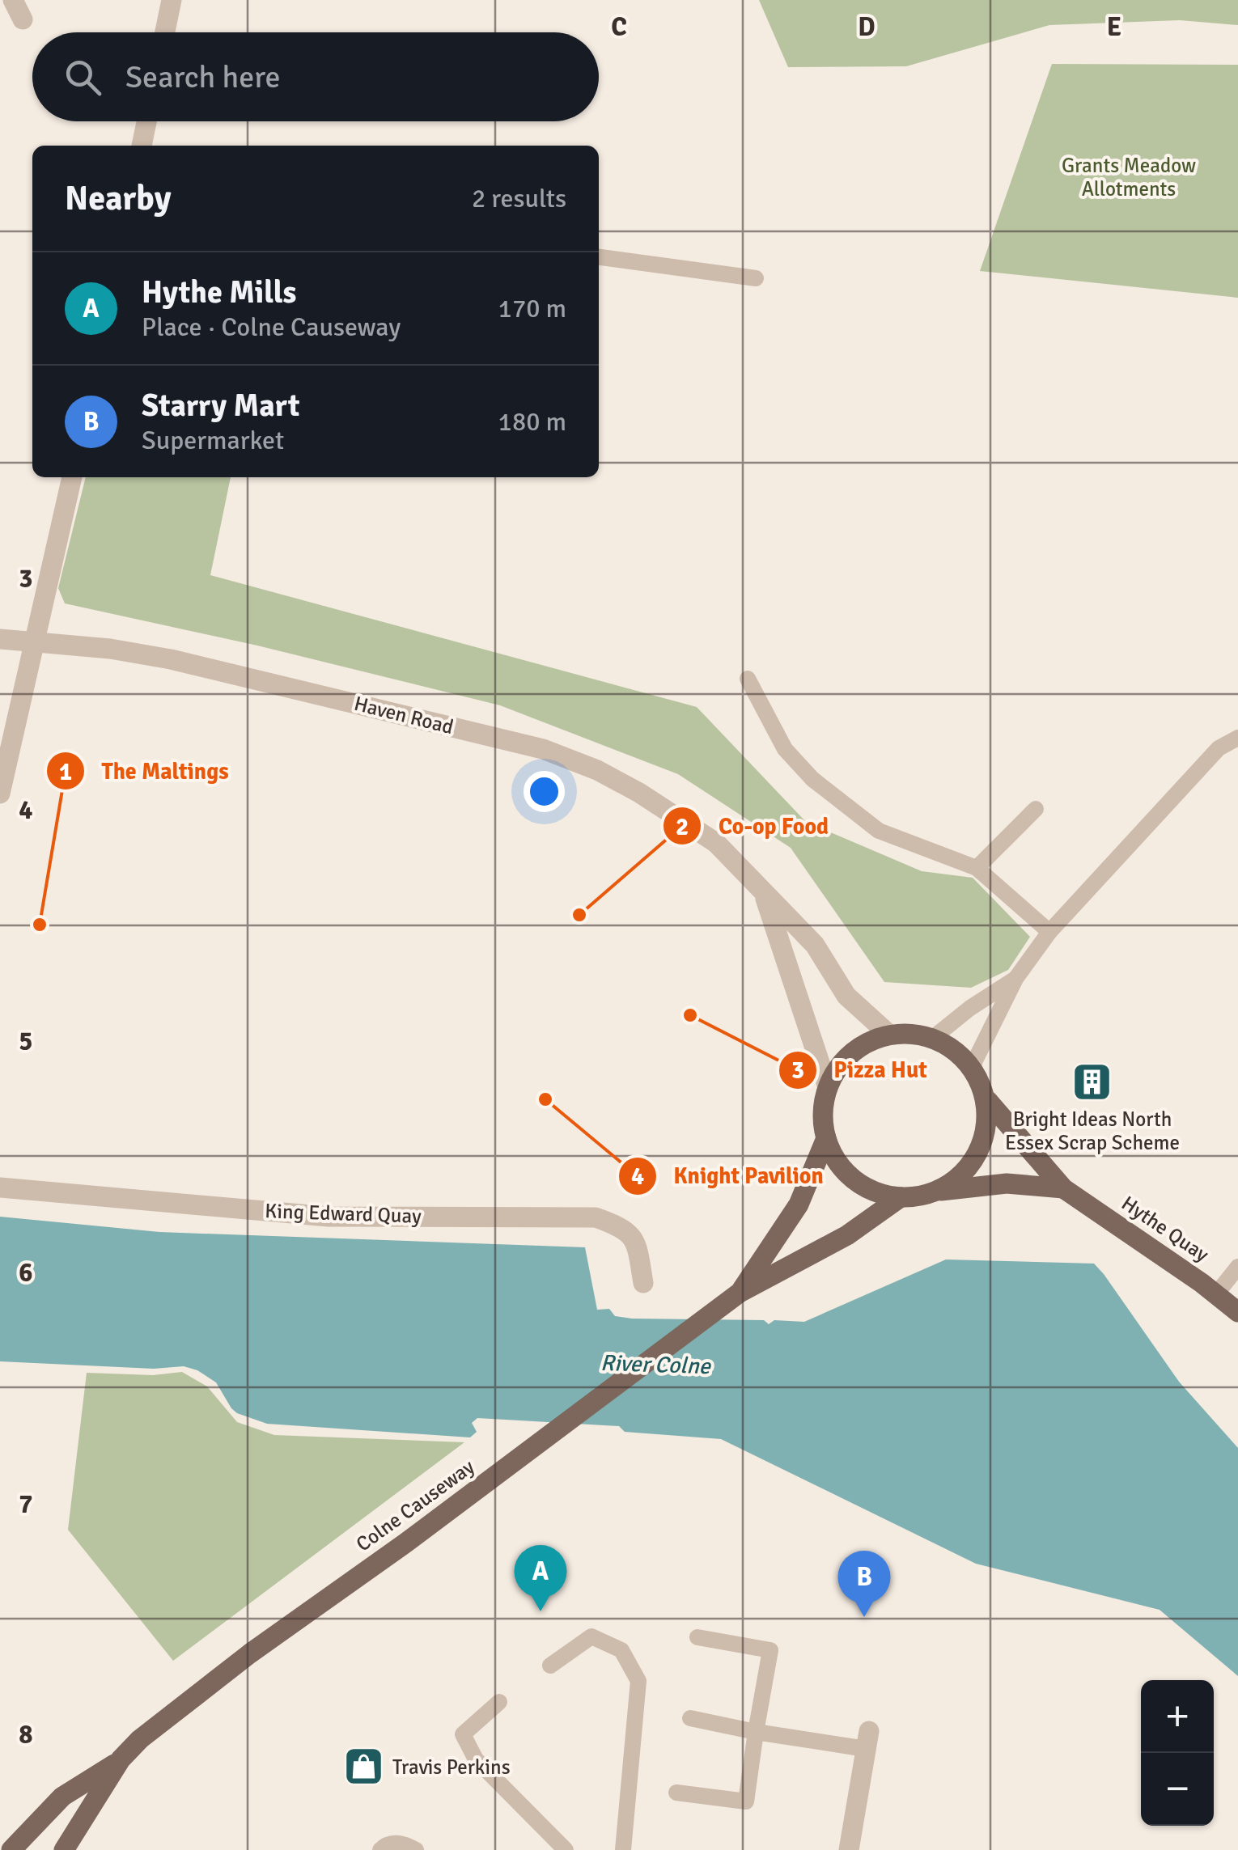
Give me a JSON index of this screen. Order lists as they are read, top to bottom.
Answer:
{
  "streets": {
    "main road": ["Hythe Quay", "Colne Causeway"],
    "street": ["Haven Road", "King Edward Quay"]
  },
  "crossings": [
    ["Haven Road", "Hythe Quay"],
    ["Haven Road", "Colne Causeway"],
    ["Hythe Quay", "Colne Causeway"]
  ],
  "water": ["River Colne"],
  "parks": ["Grants Meadow Allotments"],
  "places": {
    "other": [
      "Co-op Food",
      "The Maltings",
      "Pizza Hut",
      "Knight Pavilion"
    ],
    "building": ["Bright Ideas North Essex Scrap Scheme"],
    "shop": ["Travis Perkins"]
  },
  "page": {
    "search": "Search here",
    "heading": ["Nearby", "2 results"],
    "list": [
      {
        "mark": "A",
        "name": "Hythe Mills",
        "note": "Place · Colne Causeway",
        "value": "170 m"
      },
      {
        "mark": "B",
        "name": "Starry Mart",
        "note": "Supermarket",
        "value": "180 m"
      }
    ],
    "pins": ["A", "B"],
    "map_buttons": ["+", "−"]
  },
  "grid": {
    "columns": ["C", "D", "E"],
    "rows": [
      "3",
      "4",
      "5",
      "6",
      "7",
      "8"
    ]
  }
}
